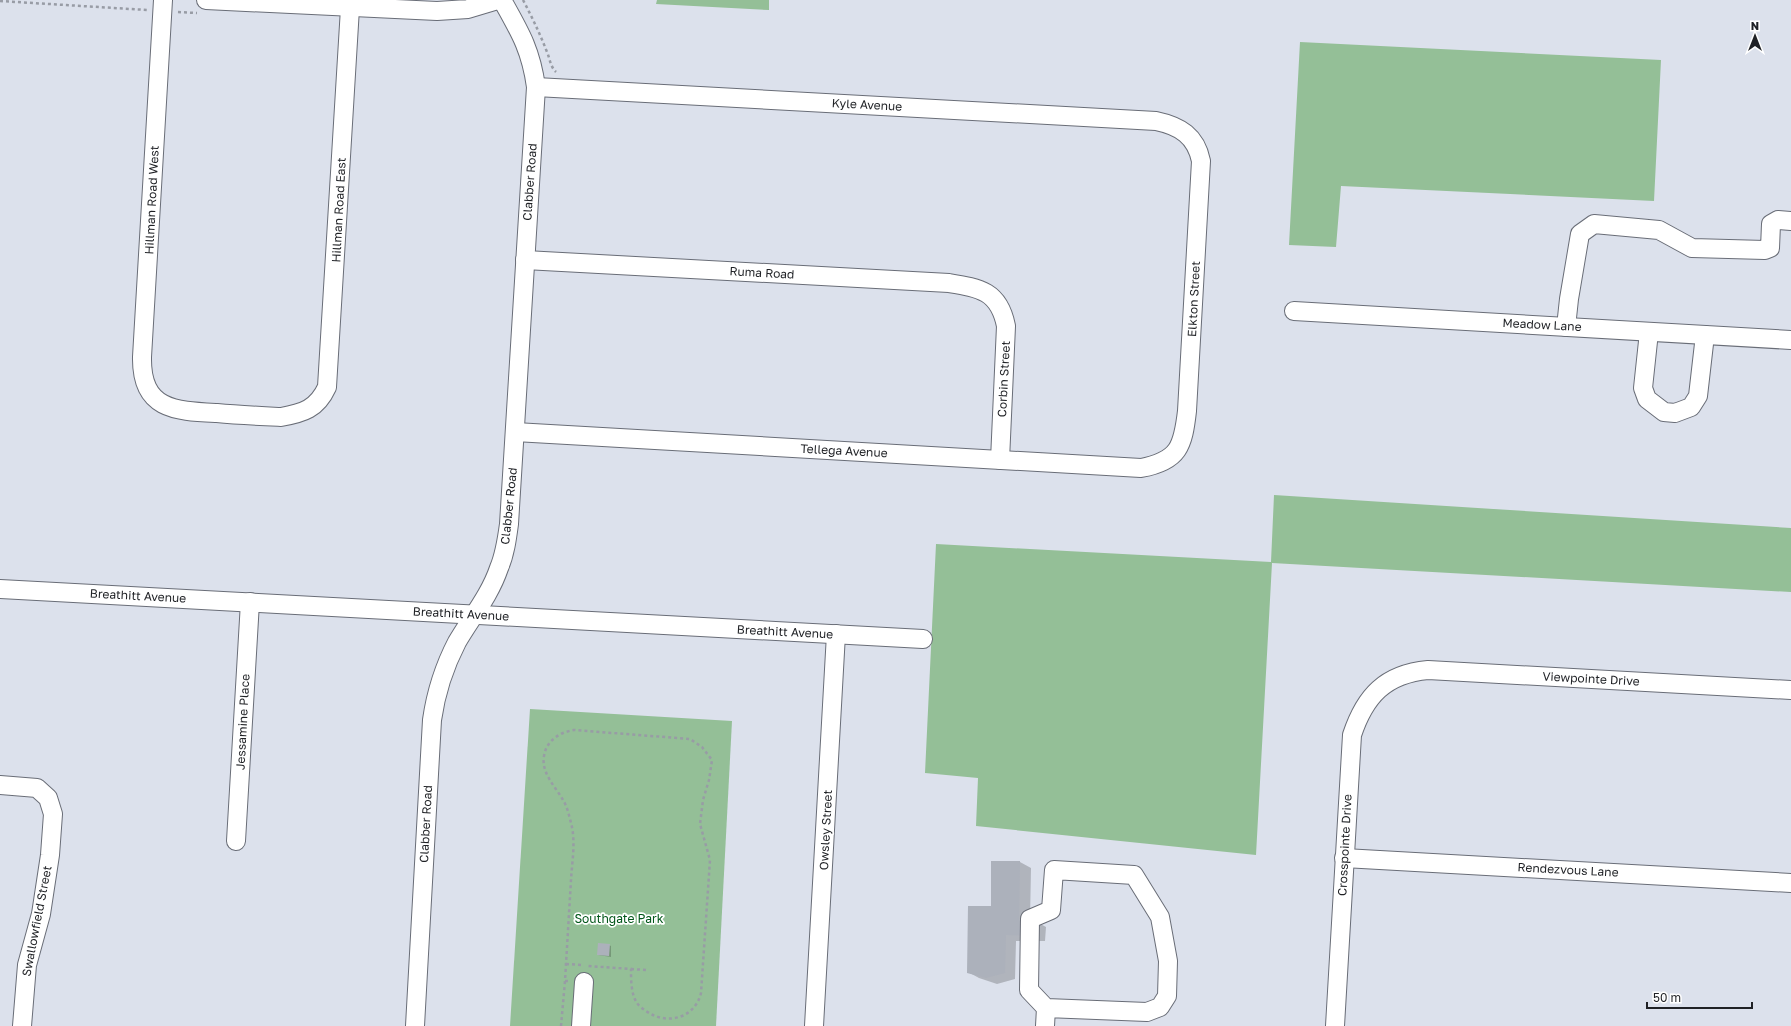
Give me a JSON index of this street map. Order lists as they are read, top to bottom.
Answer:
{
  "streets": {
    "street": [
      "Kyle Avenue",
      "Clabber Road",
      "Hillman Road West",
      "Hillman Road East",
      "Ruma Road",
      "Elkton Street",
      "Meadow Lane",
      "Corbin Street",
      "Tellega Avenue",
      "Breathitt Avenue",
      "Viewpointe Drive",
      "Jessamine Place",
      "Owsley Street",
      "Crosspointe Drive",
      "Rendezvous Lane",
      "Swallowfield Street"
    ]
  },
  "crossings": [
    ["Kyle Avenue", "Clabber Road"],
    ["Kyle Avenue", "Elkton Street"],
    ["Clabber Road", "Ruma Road"],
    ["Clabber Road", "Tellega Avenue"],
    ["Clabber Road", "Breathitt Avenue"],
    ["Hillman Road West", "Hillman Road East"],
    ["Ruma Road", "Corbin Street"],
    ["Elkton Street", "Tellega Avenue"],
    ["Corbin Street", "Tellega Avenue"],
    ["Breathitt Avenue", "Jessamine Place"],
    ["Breathitt Avenue", "Owsley Street"],
    ["Viewpointe Drive", "Crosspointe Drive"],
    ["Crosspointe Drive", "Rendezvous Lane"]
  ],
  "parks": ["Southgate Park"],
  "scale_bar": "50 m",
  "north": "top"
}
